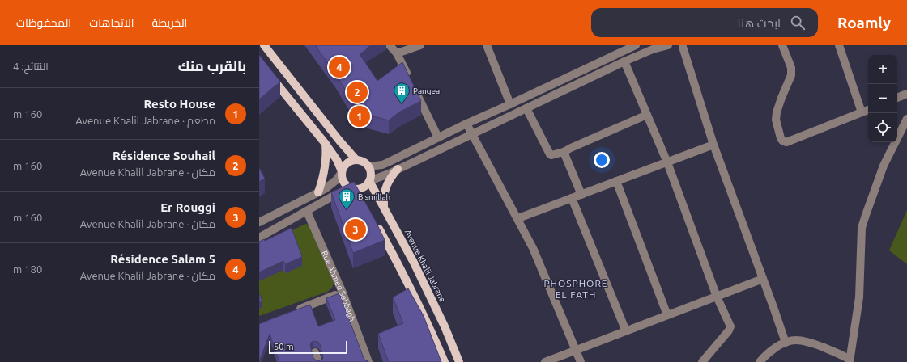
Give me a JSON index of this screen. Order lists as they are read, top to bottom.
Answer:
{
  "streets": {
    "main road": ["Avenue Khalil Jabrane"],
    "street": ["Rue Ahmed Sebbagh"]
  },
  "districts": ["PHOSPHORE EL FATH"],
  "places": {
    "building": ["Pangea", "Bismillah"]
  },
  "scale_bar": "50 m",
  "page": {
    "header": "Roamly",
    "search": "ابحث هنا",
    "nav": ["الخريطة", "الاتجاهات", "المحفوظات"],
    "heading": ["بالقرب منك", "النتائج: 4"],
    "map_buttons": ["+", "−"],
    "pins": [
      "4",
      "2",
      "1",
      "3"
    ],
    "list": [
      {
        "mark": "1",
        "name": "Resto House",
        "note": "مطعم · Avenue Khalil Jabrane",
        "value": "160 m"
      },
      {
        "mark": "2",
        "name": "Résidence Souhail",
        "note": "مكان · Avenue Khalil Jabrane",
        "value": "160 m"
      },
      {
        "mark": "3",
        "name": "Er Rouggi",
        "note": "مكان · Avenue Khalil Jabrane",
        "value": "160 m"
      },
      {
        "mark": "4",
        "name": "Résidence Salam 5",
        "note": "مكان · Avenue Khalil Jabrane",
        "value": "180 m"
      }
    ],
    "scale": "50 m"
  }
}
